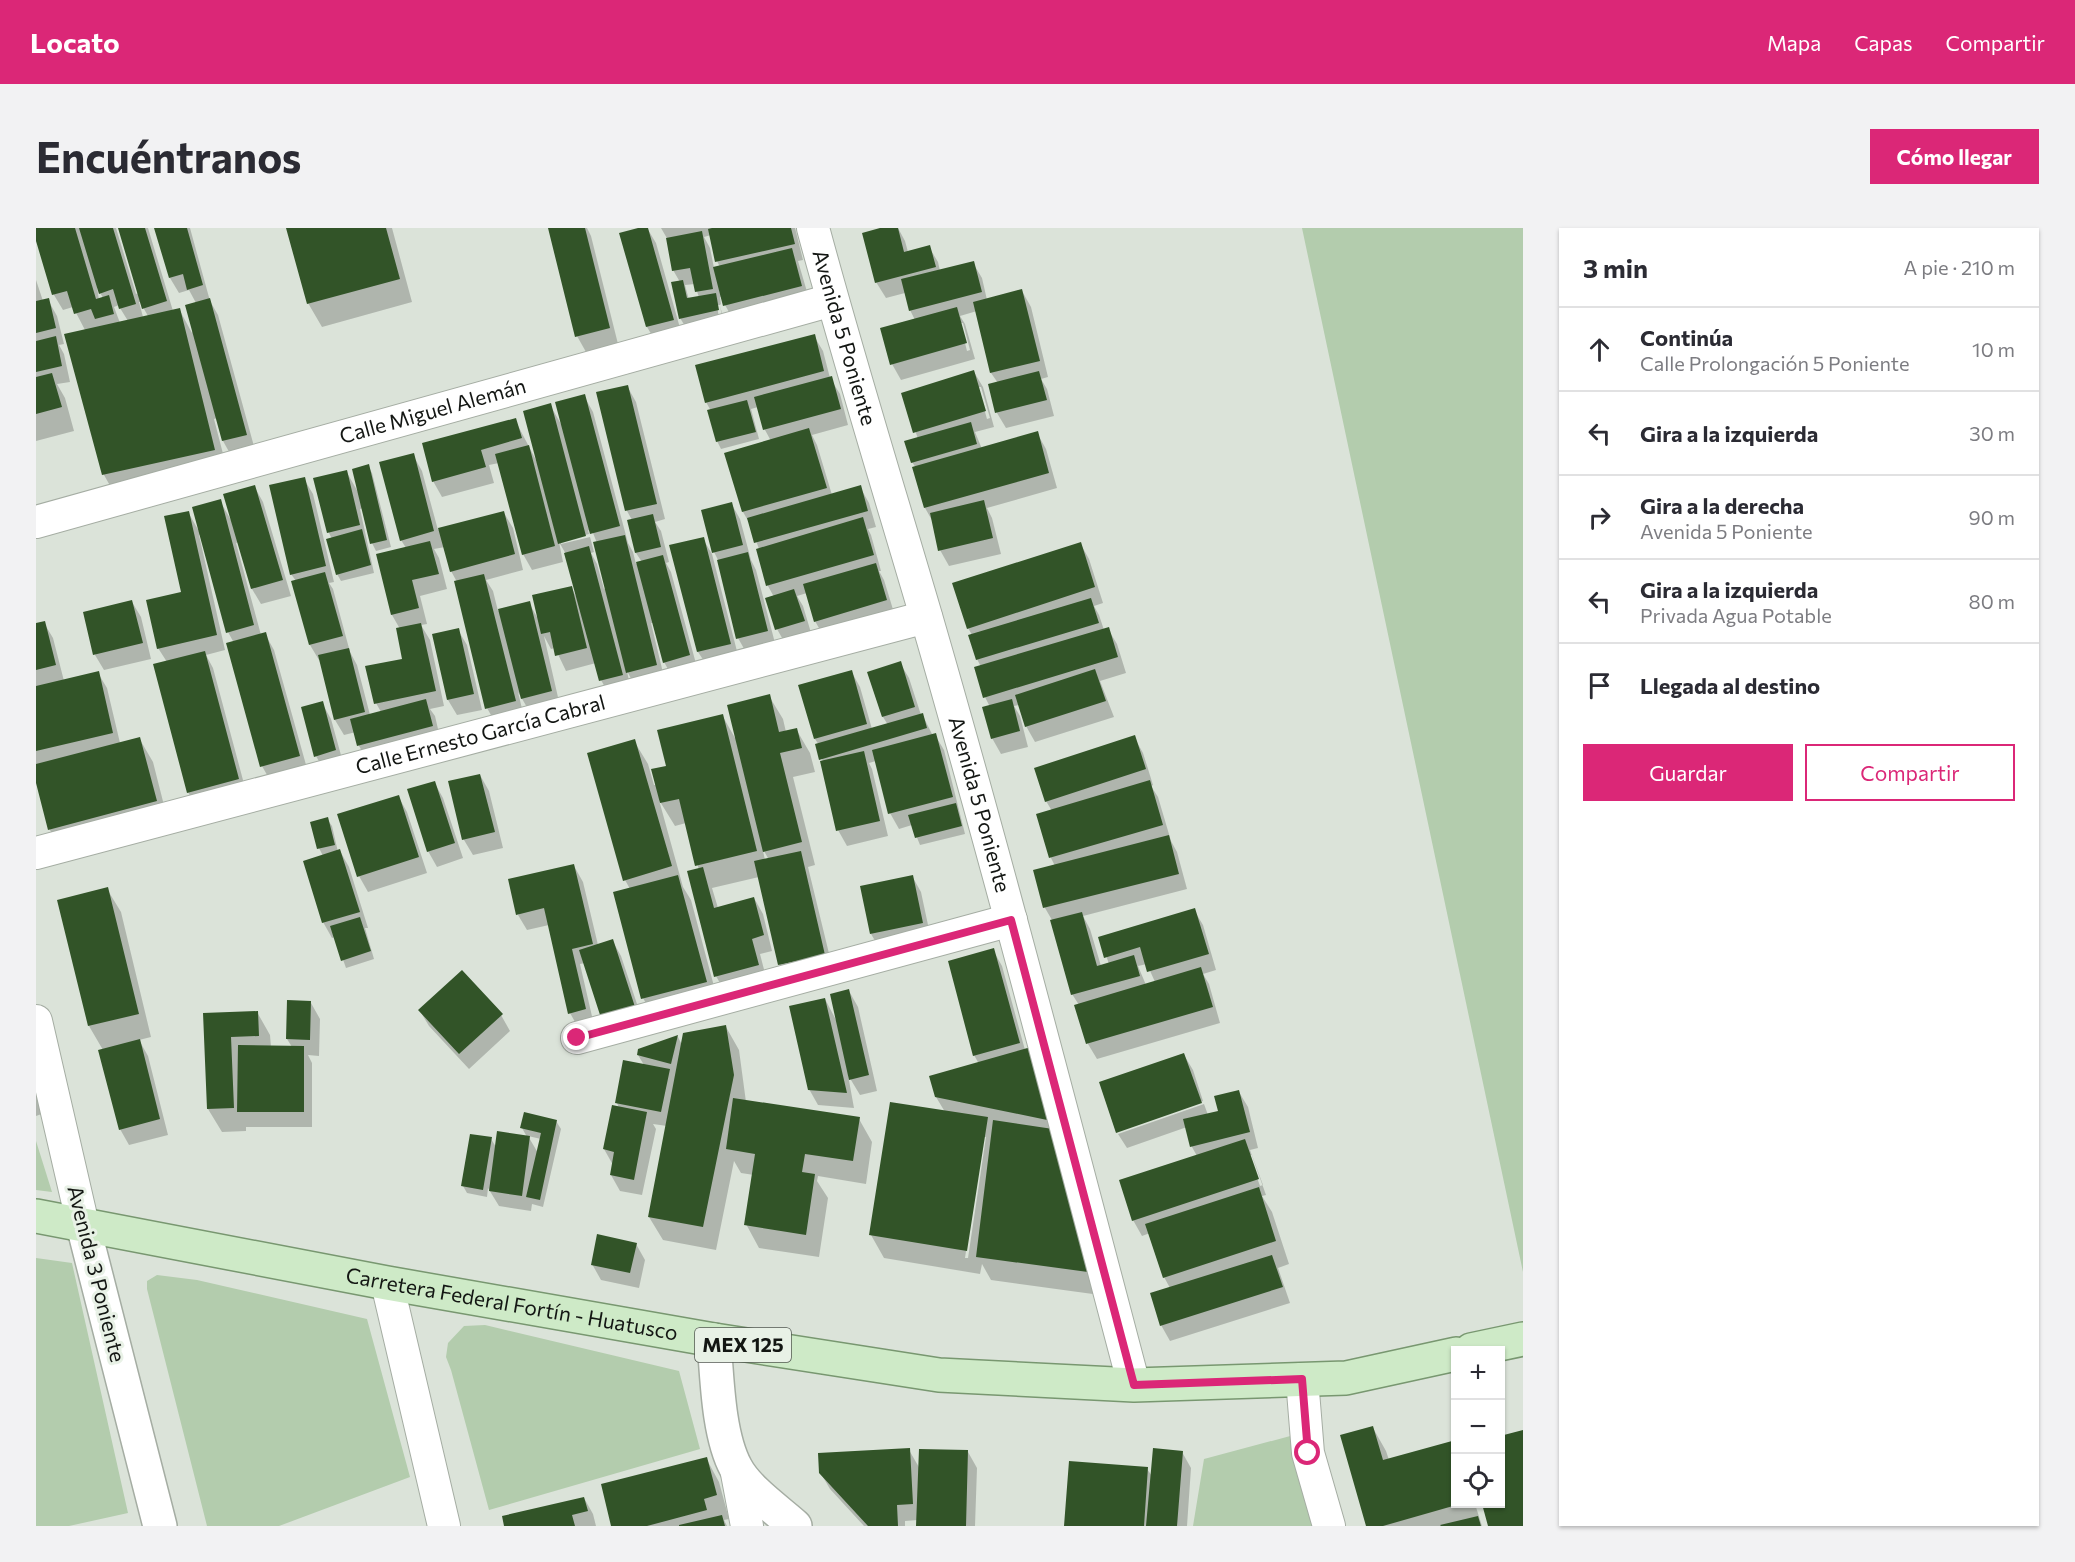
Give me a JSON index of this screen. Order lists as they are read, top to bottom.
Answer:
{
  "streets": {
    "main road": ["Carretera Federal Fortín - Huatusco", "MEX 125"],
    "street": [
      "Avenida 5 Poniente",
      "Calle Miguel Alemán",
      "Calle Ernesto García Cabral",
      "Avenida 3 Poniente"
    ]
  },
  "crossings": [
    ["Avenida 5 Poniente", "Calle Miguel Alemán"],
    ["Avenida 5 Poniente", "Calle Ernesto García Cabral"],
    ["Avenida 5 Poniente", "Carretera Federal Fortín - Huatusco"],
    ["Avenida 3 Poniente", "Carretera Federal Fortín - Huatusco"]
  ],
  "page": {
    "header": "Locato",
    "nav": ["Mapa", "Capas", "Compartir"],
    "buttons": [
      "Cómo llegar",
      ["Guardar", "Compartir"]
    ],
    "title": "Encuéntranos",
    "heading": ["3 min", "A pie · 210 m"],
    "list": [
      ["Continúa", "Calle Prolongación 5 Poniente", "10 m"],
      ["Gira a la izquierda", "30 m"],
      ["Gira a la derecha", "Avenida 5 Poniente", "90 m"],
      ["Gira a la izquierda", "Privada Agua Potable", "80 m"],
      "Llegada al destino"
    ],
    "map_buttons": ["+", "−"]
  }
}
